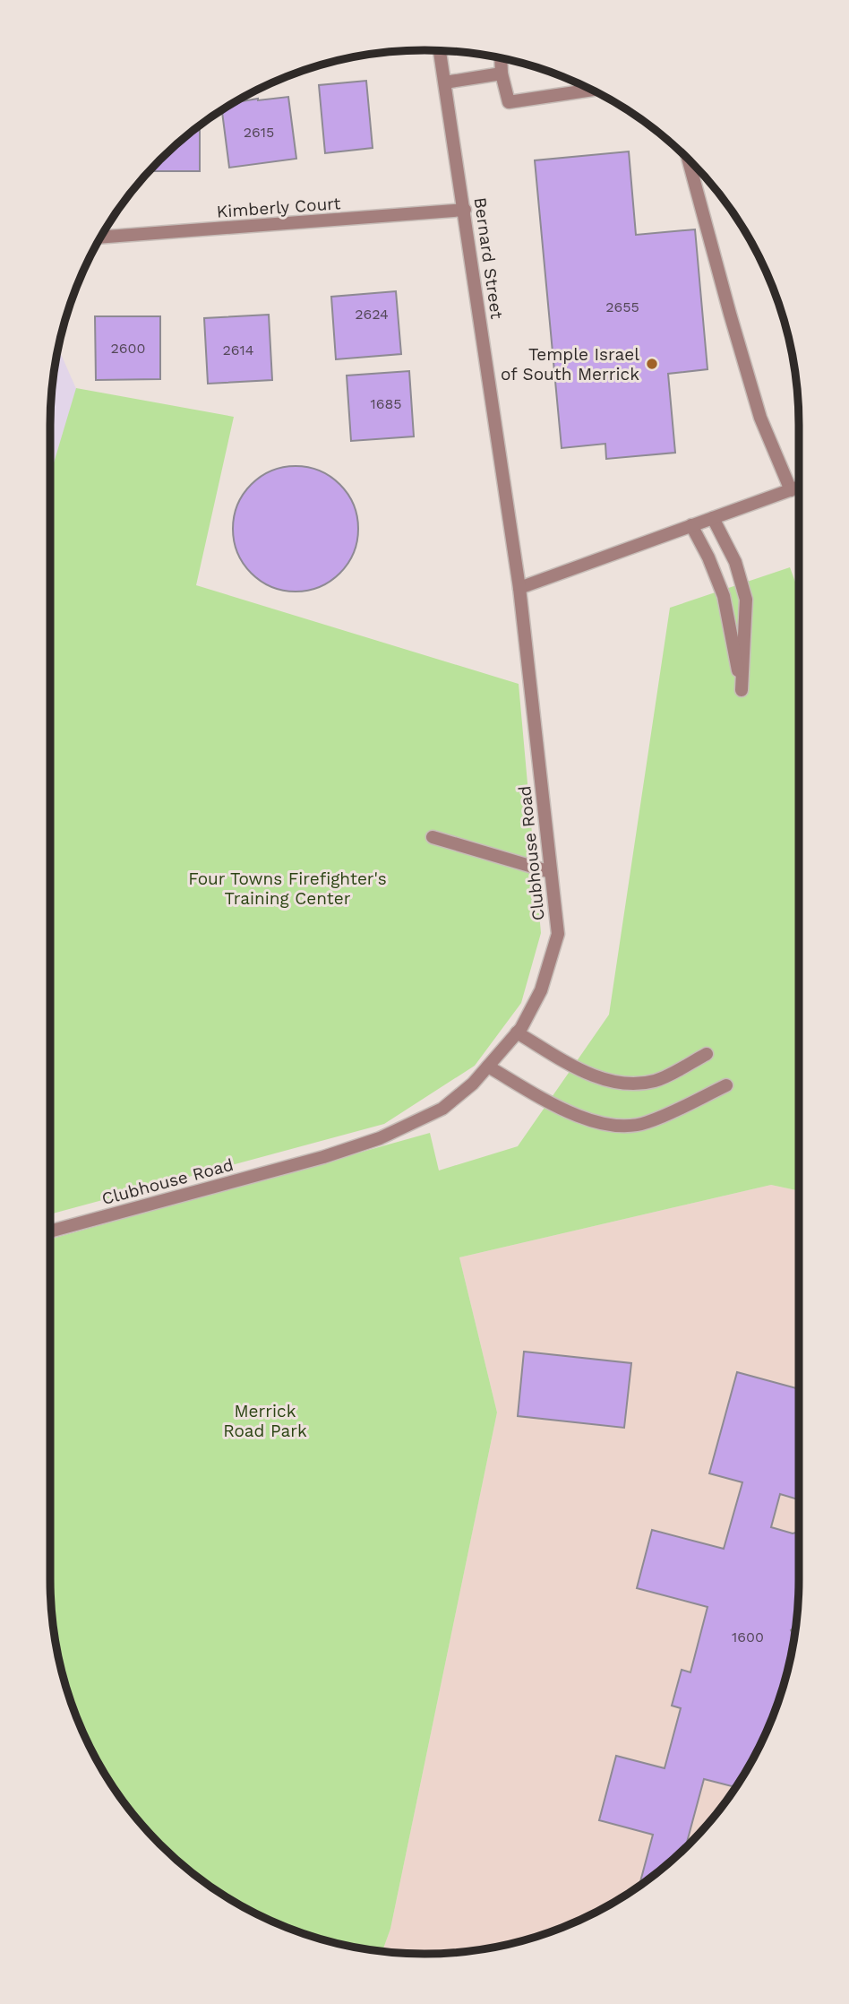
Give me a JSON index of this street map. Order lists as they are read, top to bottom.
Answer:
{
  "streets": {
    "street": ["Kimberly Court", "Bernard Street", "Clubhouse Road"]
  },
  "crossings": [
    ["Kimberly Court", "Bernard Street"],
    ["Bernard Street", "Clubhouse Road"]
  ],
  "parks": ["Four Towns Firefighter's Training Center", "Merrick Road Park"],
  "places": ["Temple Israel of South Merrick"],
  "house_numbers": [
    "2615",
    "2655",
    "2624",
    "2600",
    "2614",
    "1685",
    "1600"
  ]
}
